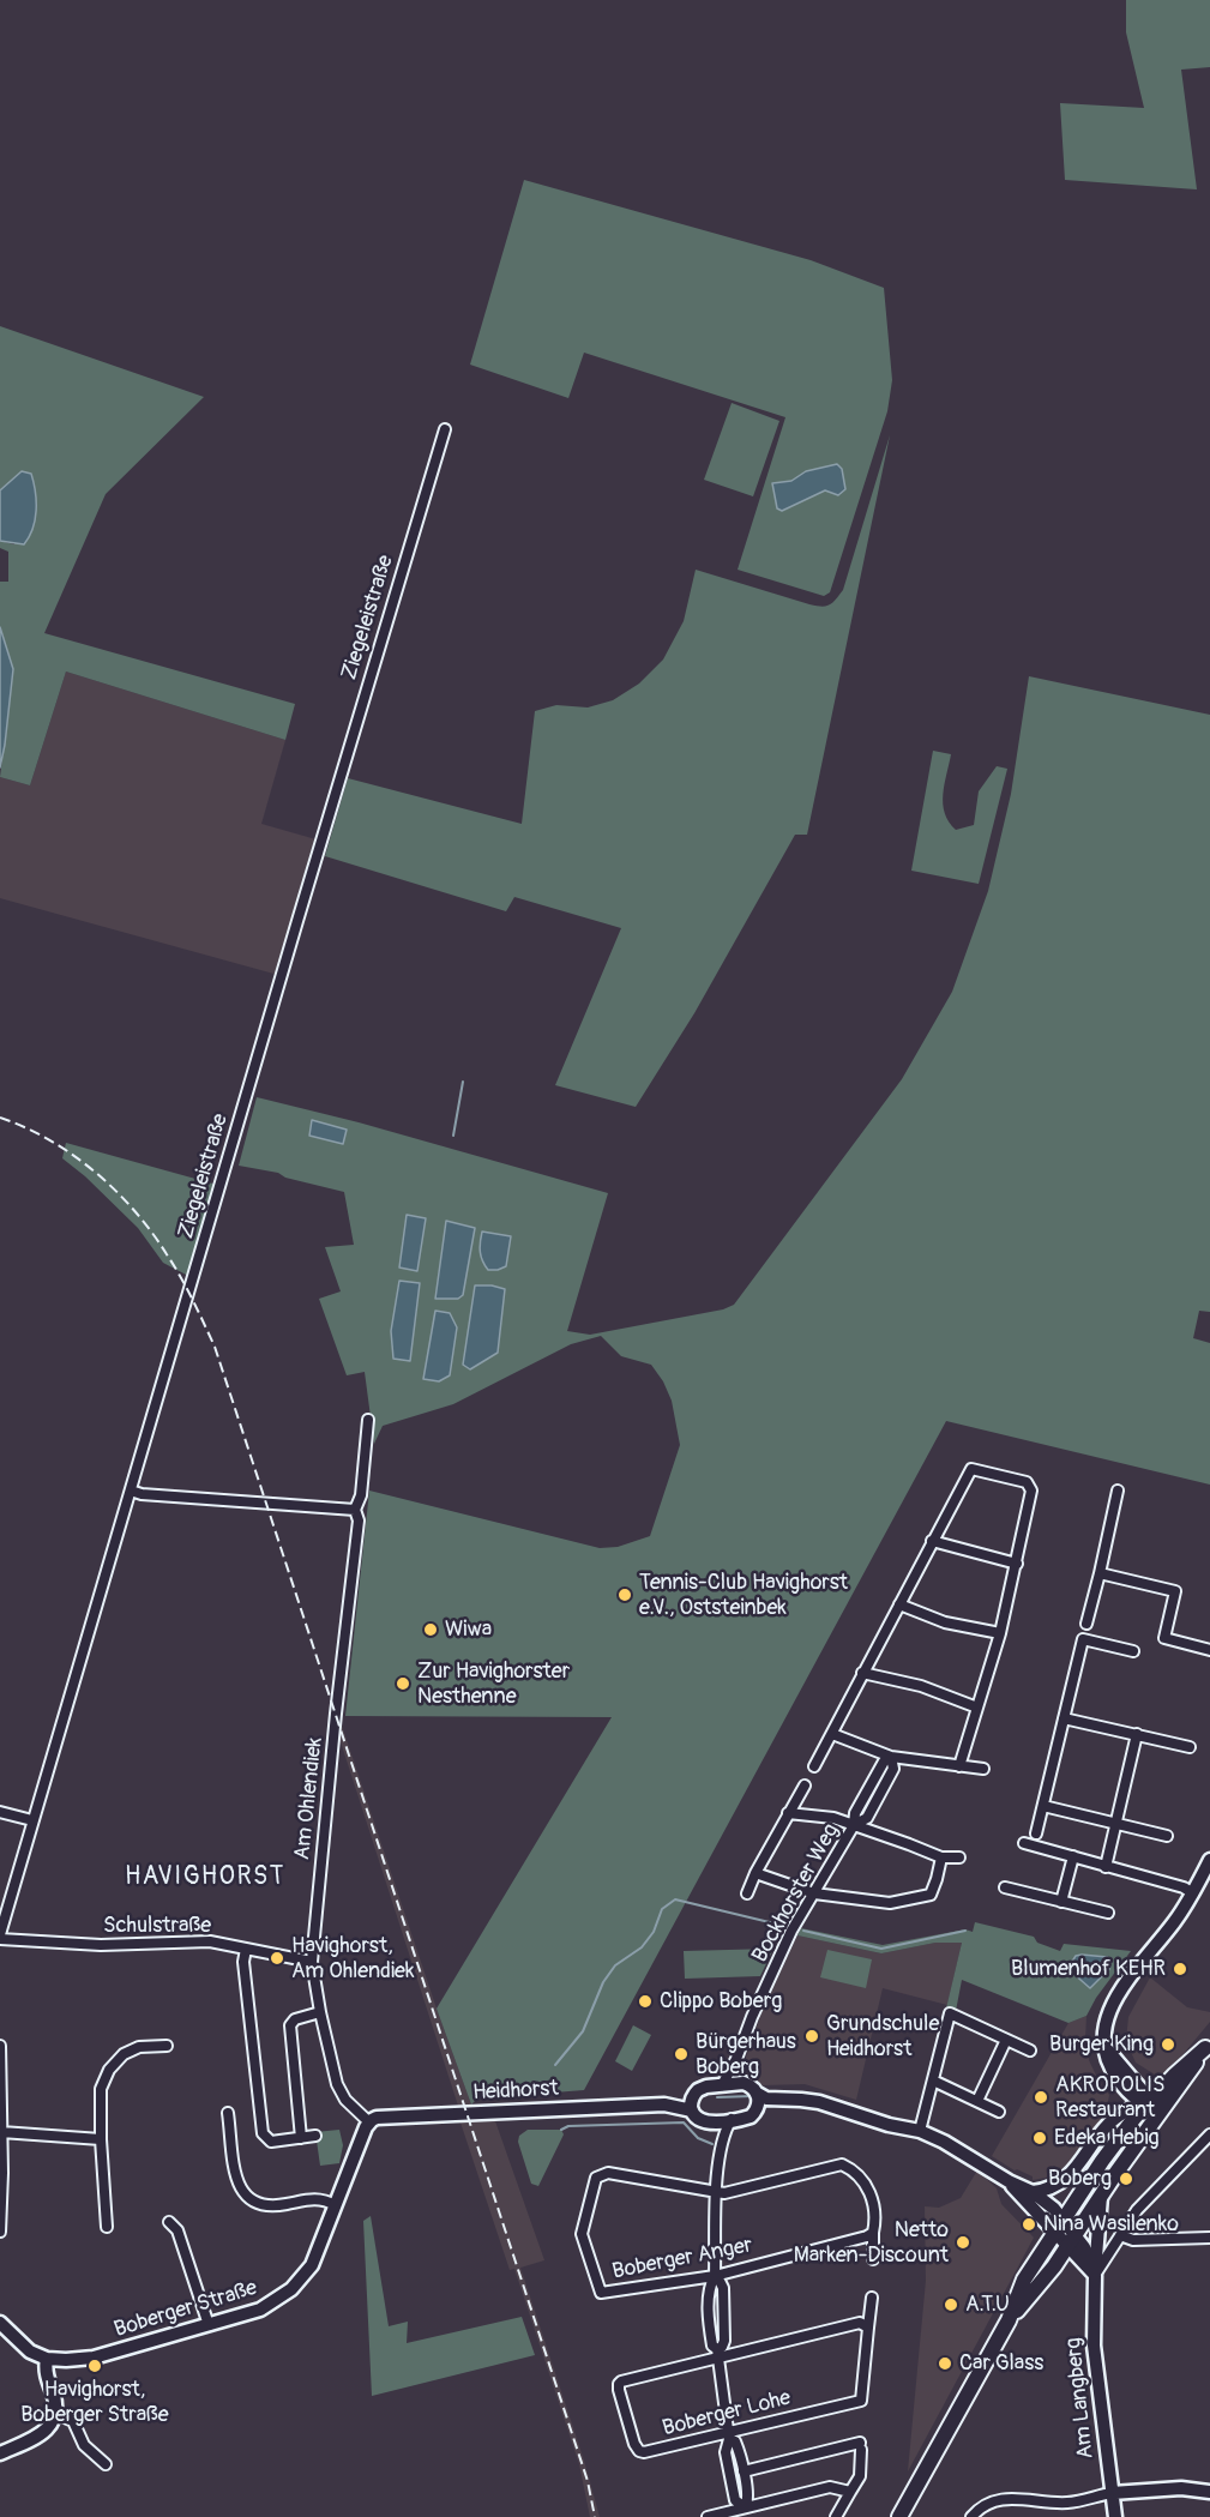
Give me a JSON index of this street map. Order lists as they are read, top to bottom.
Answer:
{
  "streets": {
    "street": [
      "Ziegeleistraße",
      "Am Ohlendiek",
      "Bockhorster Weg",
      "Schulstraße",
      "Heidhorst",
      "Boberger Anger",
      "Boberger Straße",
      "Am Langberg",
      "Boberger Lohe"
    ]
  },
  "crossings": [
    ["Ziegeleistraße", "Schulstraße"],
    ["Am Ohlendiek", "Schulstraße"],
    ["Am Ohlendiek", "Heidhorst"],
    ["Am Ohlendiek", "Boberger Straße"],
    ["Bockhorster Weg", "Heidhorst"],
    ["Heidhorst", "Boberger Straße"]
  ],
  "districts": ["HAVIGHORST"],
  "places": [
    "Tennis-Club Havighorst e.V., Oststeinbek",
    "Wiwa",
    "Zur Havighorster Nesthenne",
    "Havighorst, Am Ohlendiek",
    "Blumenhof KEHR",
    "Clippo Boberg",
    "Grundschule Heidhorst",
    "Burger King",
    "Bürgerhaus Boberg",
    "AKROPOLIS Restaurant",
    "Edeka Hebig",
    "Boberg",
    "Nina Wasilenko",
    "Netto Marken-Discount",
    "A.T.U",
    "Car Glass",
    "Havighorst, Boberger Straße"
  ]
}
